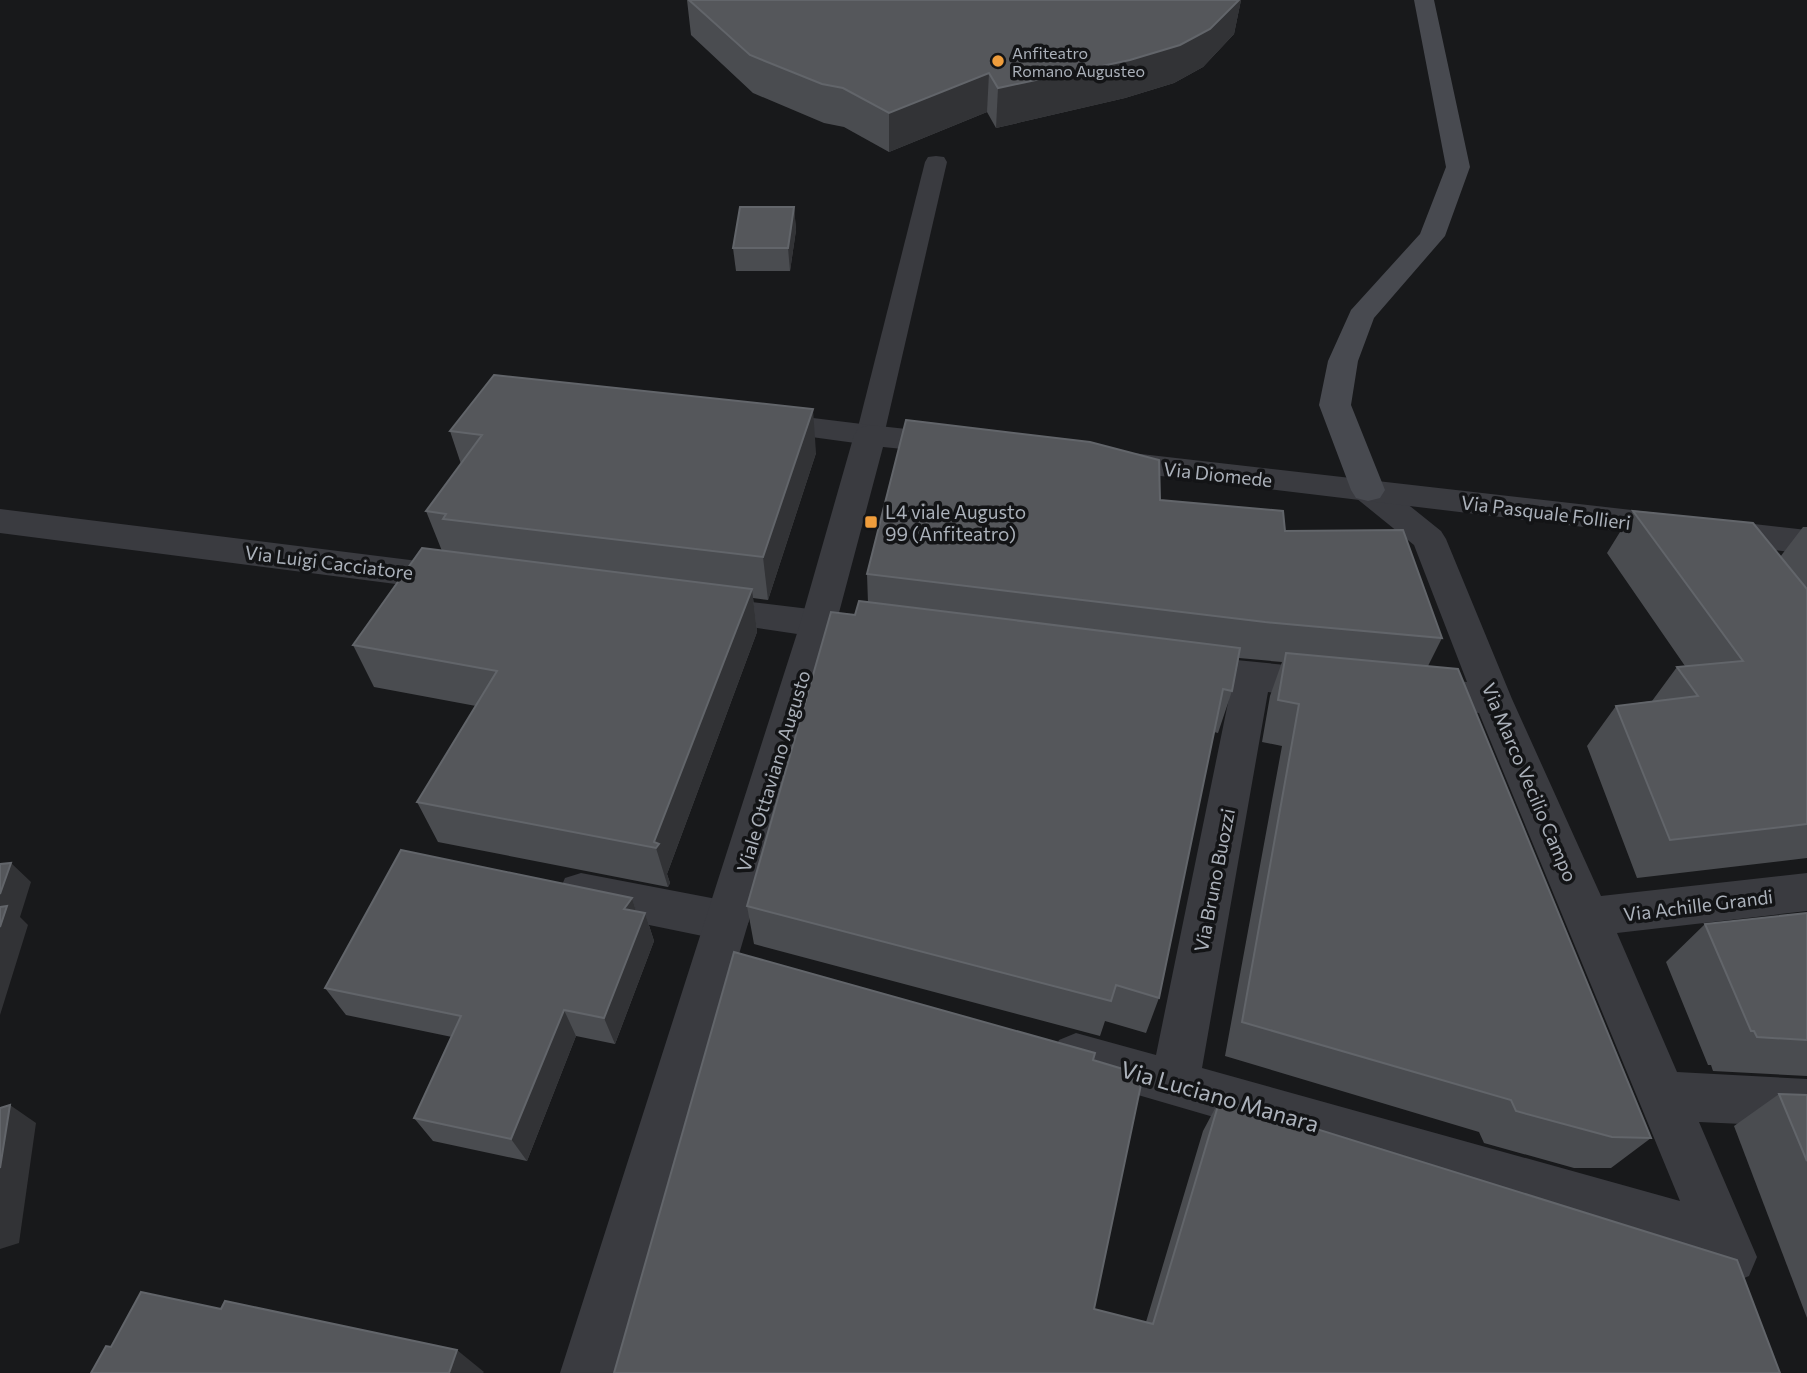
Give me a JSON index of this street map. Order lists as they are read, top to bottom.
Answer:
{
  "streets": {
    "street": [
      "Via Diomede",
      "Via Pasquale Follieri",
      "Via Luigi Cacciatore",
      "Viale Ottaviano Augusto",
      "Via Marco Vecilio Campo",
      "Via Bruno Buozzi",
      "Via Achille Grandi",
      "Via Luciano Manara"
    ]
  },
  "crossings": [
    ["Via Diomede", "Via Pasquale Follieri"],
    ["Via Diomede", "Via Marco Vecilio Campo"],
    ["Via Pasquale Follieri", "Via Marco Vecilio Campo"],
    ["Via Marco Vecilio Campo", "Via Achille Grandi"],
    ["Via Marco Vecilio Campo", "Via Luciano Manara"],
    ["Via Bruno Buozzi", "Via Luciano Manara"]
  ],
  "places": {
    "other": ["Anfiteatro Romano Augusteo"],
    "transit": ["L4 viale Augusto 99 (Anfiteatro)"]
  }
}
